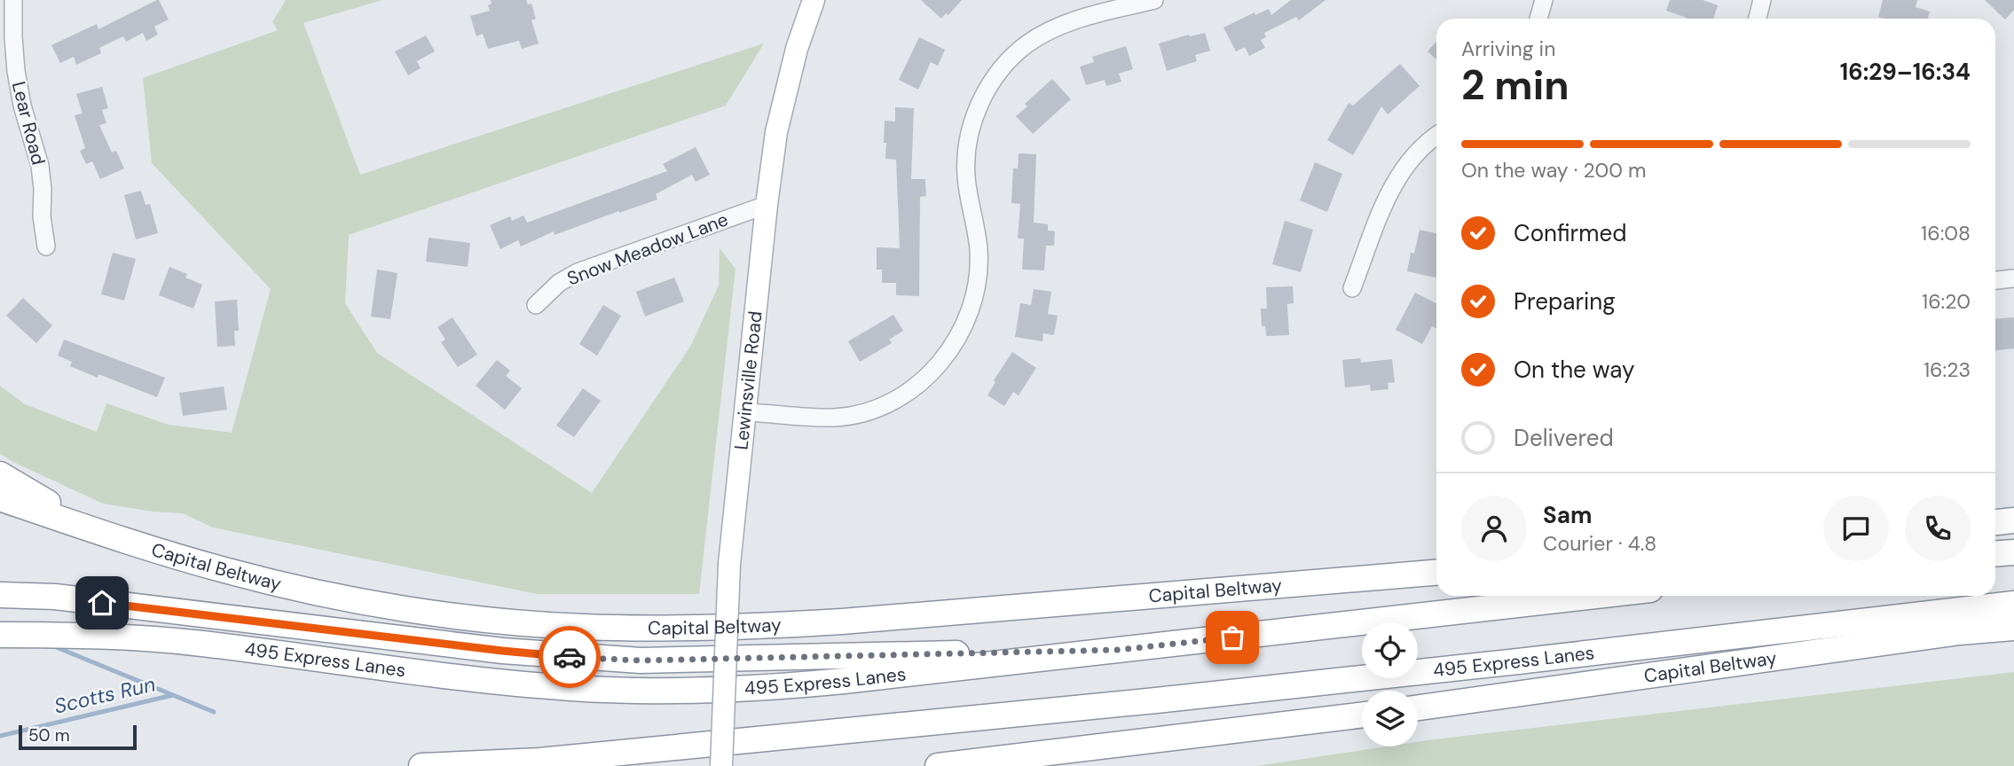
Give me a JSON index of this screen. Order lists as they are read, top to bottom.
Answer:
{
  "streets": {
    "highway": ["Capital Beltway", "495 Express Lanes"],
    "main road": ["Lewinsville Road"],
    "street": ["Lear Road", "Snow Meadow Lane"]
  },
  "crossings": [
    ["Snow Meadow Lane", "Lewinsville Road"]
  ],
  "water": ["Scotts Run"],
  "scale_bar": "50 m",
  "page": {
    "heading": ["2 min", "Arriving in", "16:29–16:34"],
    "panel": ["Sam", "Courier · 4.8"],
    "bar": "On the way · 200 m",
    "list": [
      ["Confirmed", "16:08"],
      ["Preparing", "16:20"],
      ["On the way", "16:23"],
      "Delivered"
    ],
    "scale": "50 m"
  }
}
